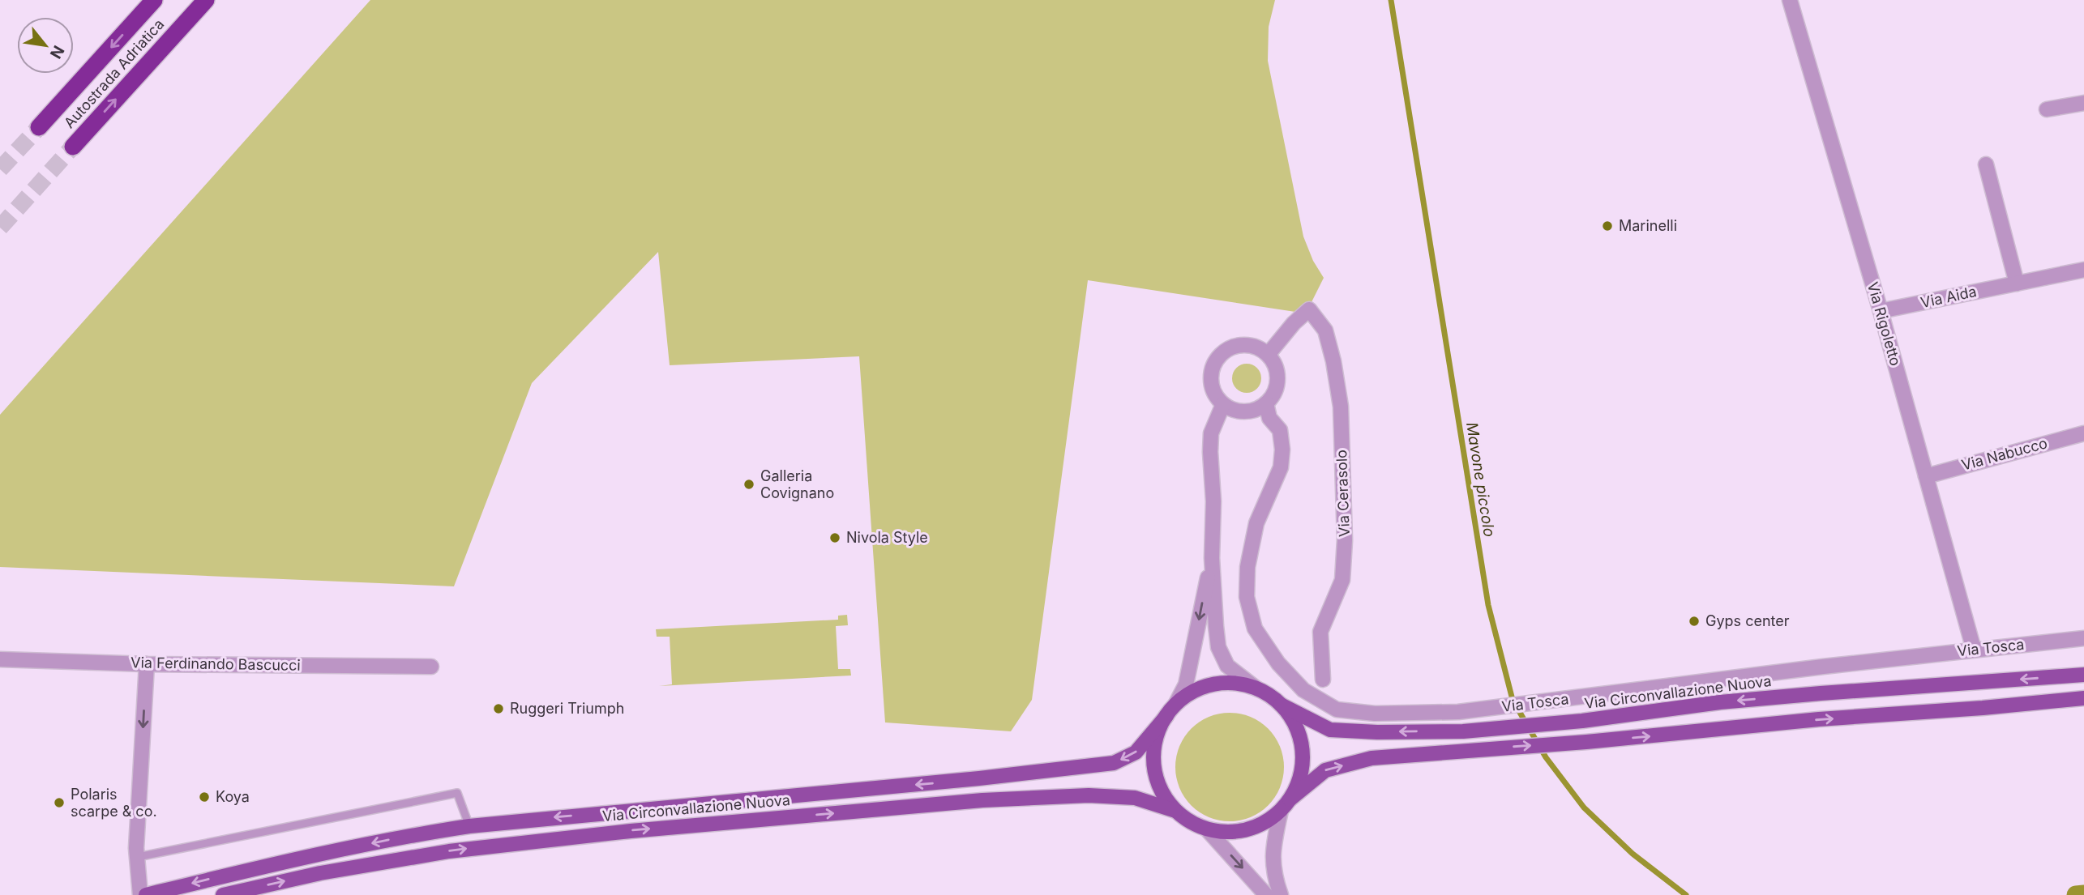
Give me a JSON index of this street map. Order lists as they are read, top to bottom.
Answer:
{
  "streets": {
    "highway": ["Autostrada Adriatica"],
    "main road": ["Via Circonvallazione Nuova"],
    "street": [
      "Via Aida",
      "Via Rigoletto",
      "Via Nabucco",
      "Via Cerasolo",
      "Via Tosca",
      "Via Ferdinando Bascucci"
    ]
  },
  "crossings": [
    ["Via Aida", "Via Rigoletto"],
    ["Via Rigoletto", "Via Nabucco"],
    ["Via Rigoletto", "Via Tosca"],
    ["Via Cerasolo", "Via Tosca"]
  ],
  "water": ["Mavone piccolo"],
  "places": [
    "Marinelli",
    "Galleria Covignano",
    "Nivola Style",
    "Gyps center",
    "Ruggeri Triumph",
    "Koya",
    "Polaris scarpe & co."
  ],
  "north": "bottom right"
}
